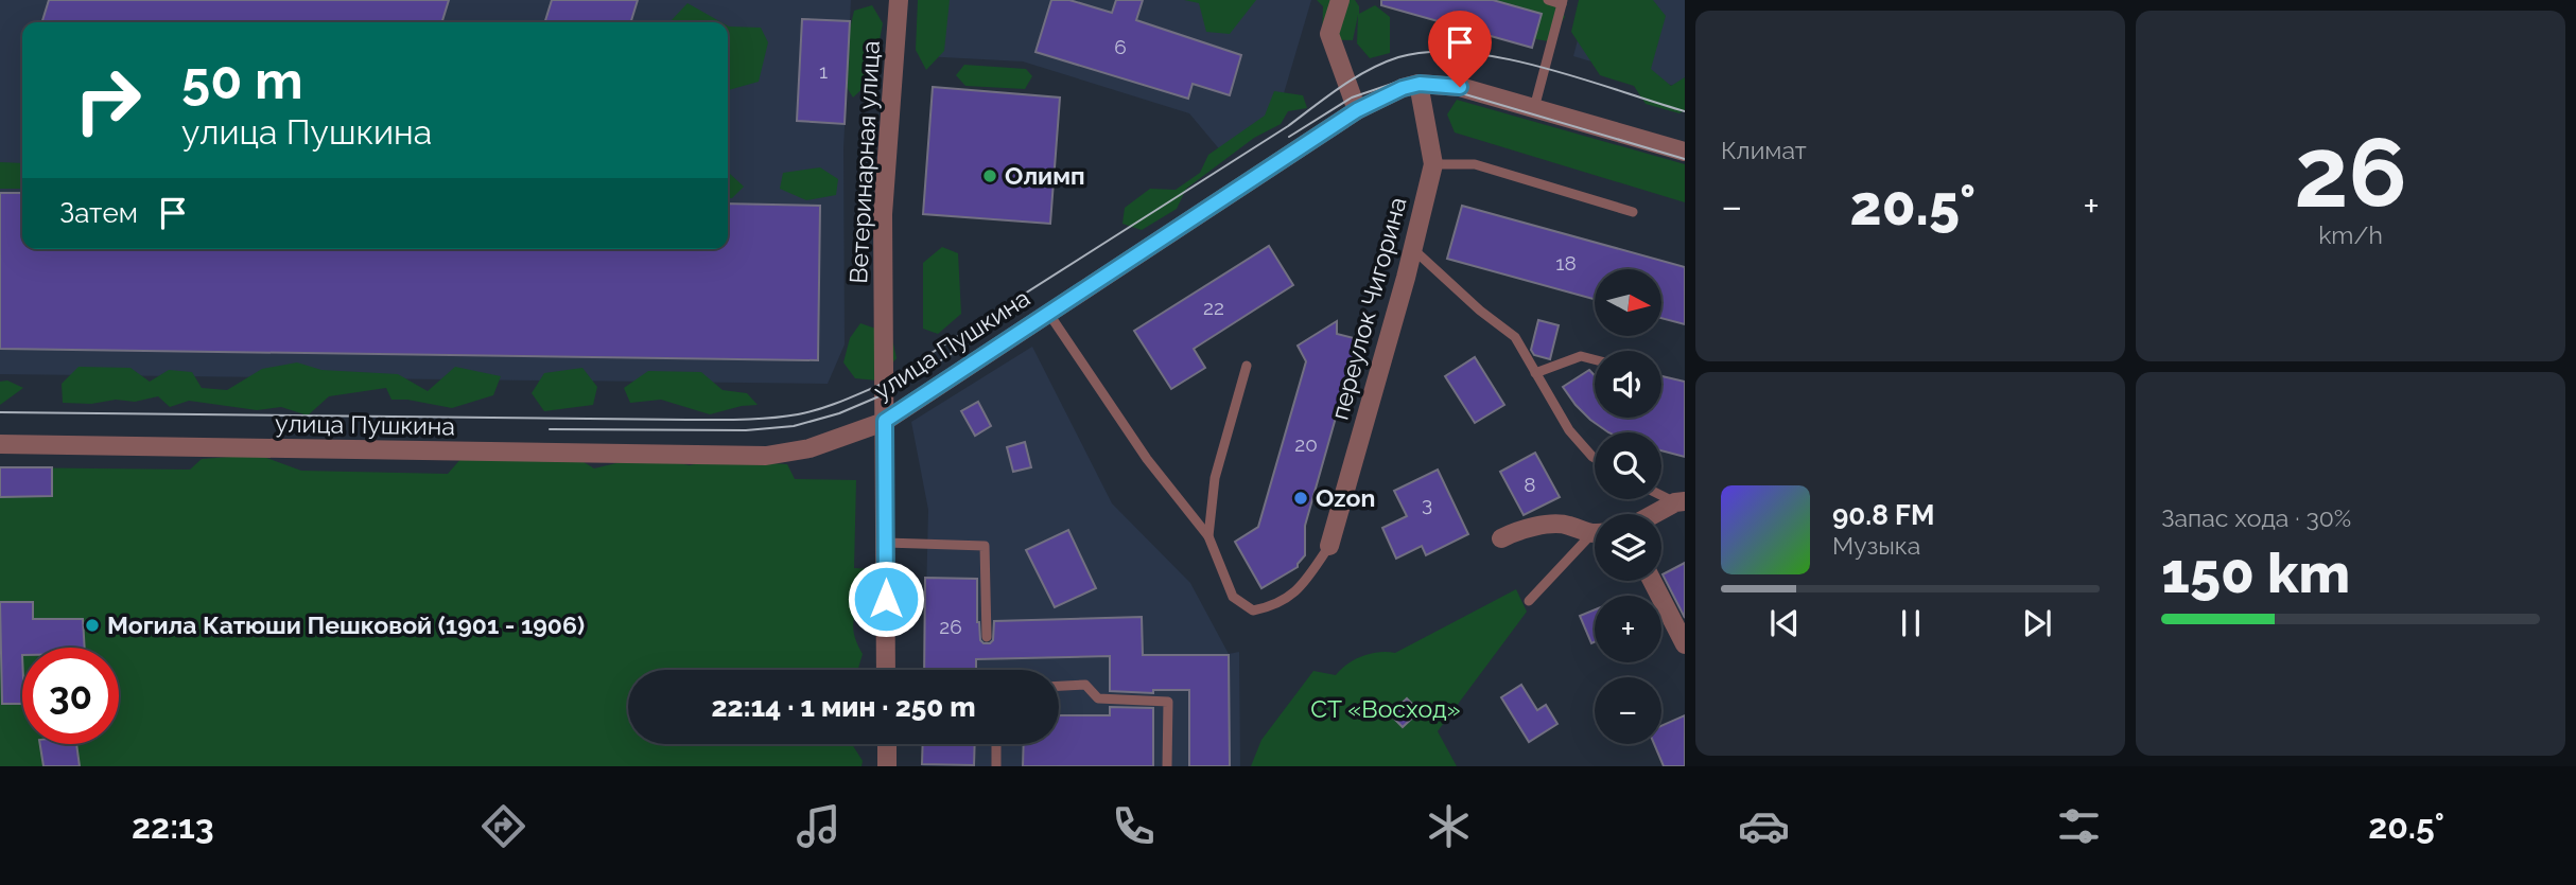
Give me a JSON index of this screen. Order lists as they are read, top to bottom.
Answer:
{
  "streets": {
    "street": ["Ветеринарная улица", "переулок Чигорина", "улица Пушкина"]
  },
  "crossings": [
    ["Ветеринарная улица", "улица Пушкина"],
    ["переулок Чигорина", "улица Пушкина"]
  ],
  "parks": ["СТ «Восход»"],
  "places": ["Олимп", "Ozon", "Могила Катюши Пешковой (1901 - 1906)"],
  "house_numbers": [
    "6",
    "1",
    "18",
    "22",
    "20",
    "8",
    "3",
    "26"
  ],
  "north": "right",
  "page": {
    "tile": [
      "Климат",
      ["26", "km/h"],
      ["Запас хода · 30%", "150 km"]
    ],
    "turn": ["50 m", "улица Пушкина"],
    "heat": ["−", "20.5°", "+"],
    "then": "Затем",
    "map_buttons": ["+", "−"],
    "song": ["90.8 FM", "Музыка"],
    "limit": "30",
    "trip": "22:14 · 1 мин · 250 m",
    "tabs": ["22:13", "20.5°"]
  }
}
